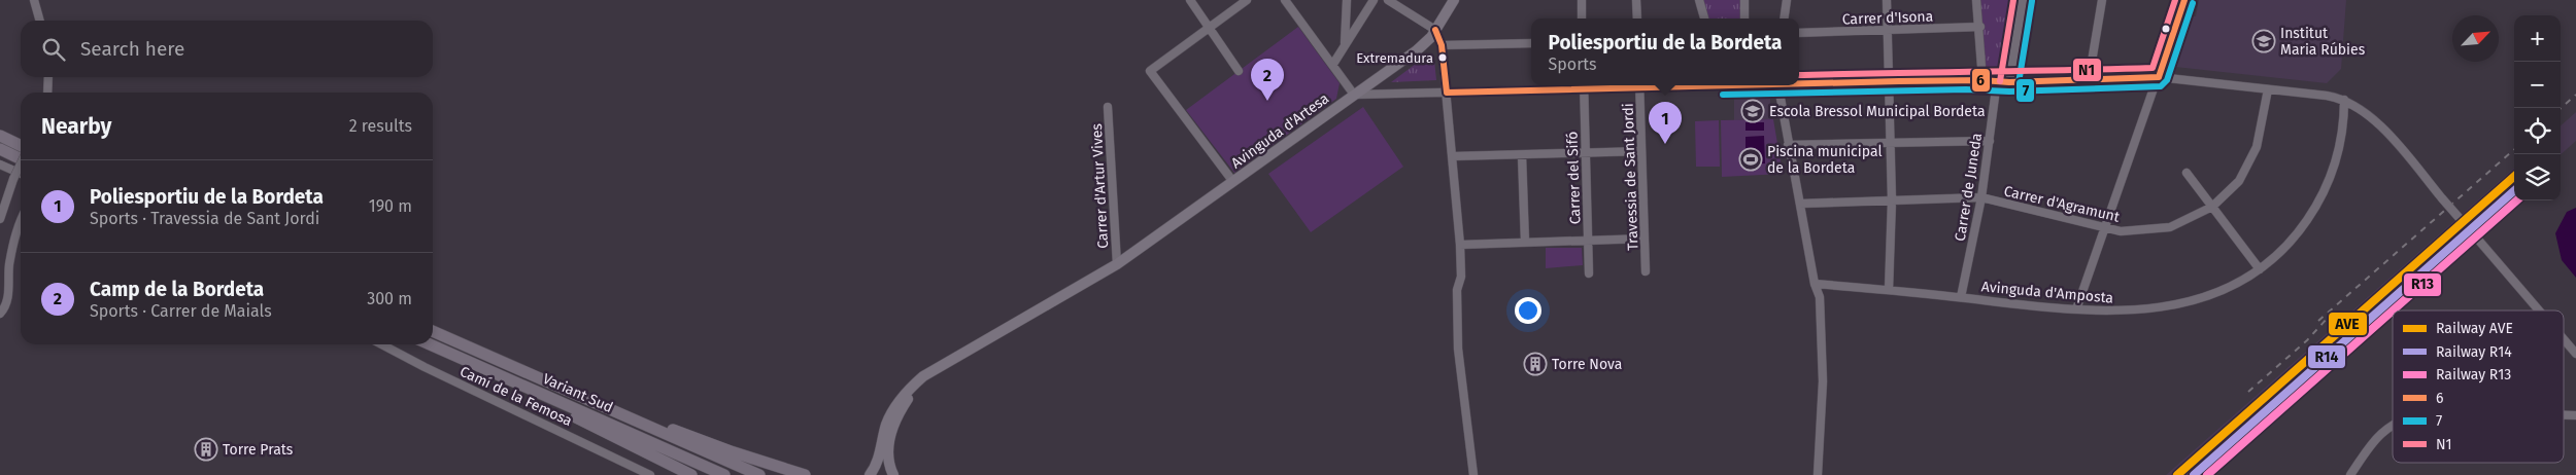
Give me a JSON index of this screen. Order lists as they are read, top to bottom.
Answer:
{
  "streets": {
    "highway": ["Variant Sud"],
    "main road": ["Avinguda d'Artesa"],
    "street": [
      "Carrer d'Isona",
      "Travessia de Sant Jordi",
      "Carrer del Sifó",
      "Carrer d'Artur Vives",
      "Carrer de Juneda",
      "Carrer d'Agramunt",
      "Avinguda d'Amposta",
      "Camí de la Femosa"
    ]
  },
  "crossings": [
    ["Avinguda d'Artesa", "Carrer d'Artur Vives"],
    ["Carrer de Juneda", "Carrer d'Agramunt"],
    ["Carrer de Juneda", "Avinguda d'Amposta"]
  ],
  "places": {
    "school or university": ["Institut Maria Rúbies", "Escola Bressol Municipal Bordeta"],
    "other": ["Extremadura"],
    "sports": ["Piscina municipal de la Bordeta"],
    "building": ["Torre Nova", "Torre Prats"]
  },
  "lines": [
    "transit line 6",
    "transit line N1",
    "transit line 7",
    "rail line AVE",
    "rail line R14",
    "rail line R13"
  ],
  "legend": [
    "Railway AVE",
    "Railway R14",
    "Railway R13",
    "6",
    "7",
    "N1"
  ],
  "north": "top right",
  "page": {
    "map_buttons": ["+", "−"],
    "popup": ["Poliesportiu de la Bordeta", "Sports"],
    "search": "Search here",
    "pins": ["2", "1"],
    "heading": ["Nearby", "2 results"],
    "list": [
      {
        "mark": "1",
        "name": "Poliesportiu de la Bordeta",
        "note": "Sports · Travessia de Sant Jordi",
        "value": "190 m"
      },
      {
        "mark": "2",
        "name": "Camp de la Bordeta",
        "note": "Sports · Carrer de Maials",
        "value": "300 m"
      }
    ]
  }
}
